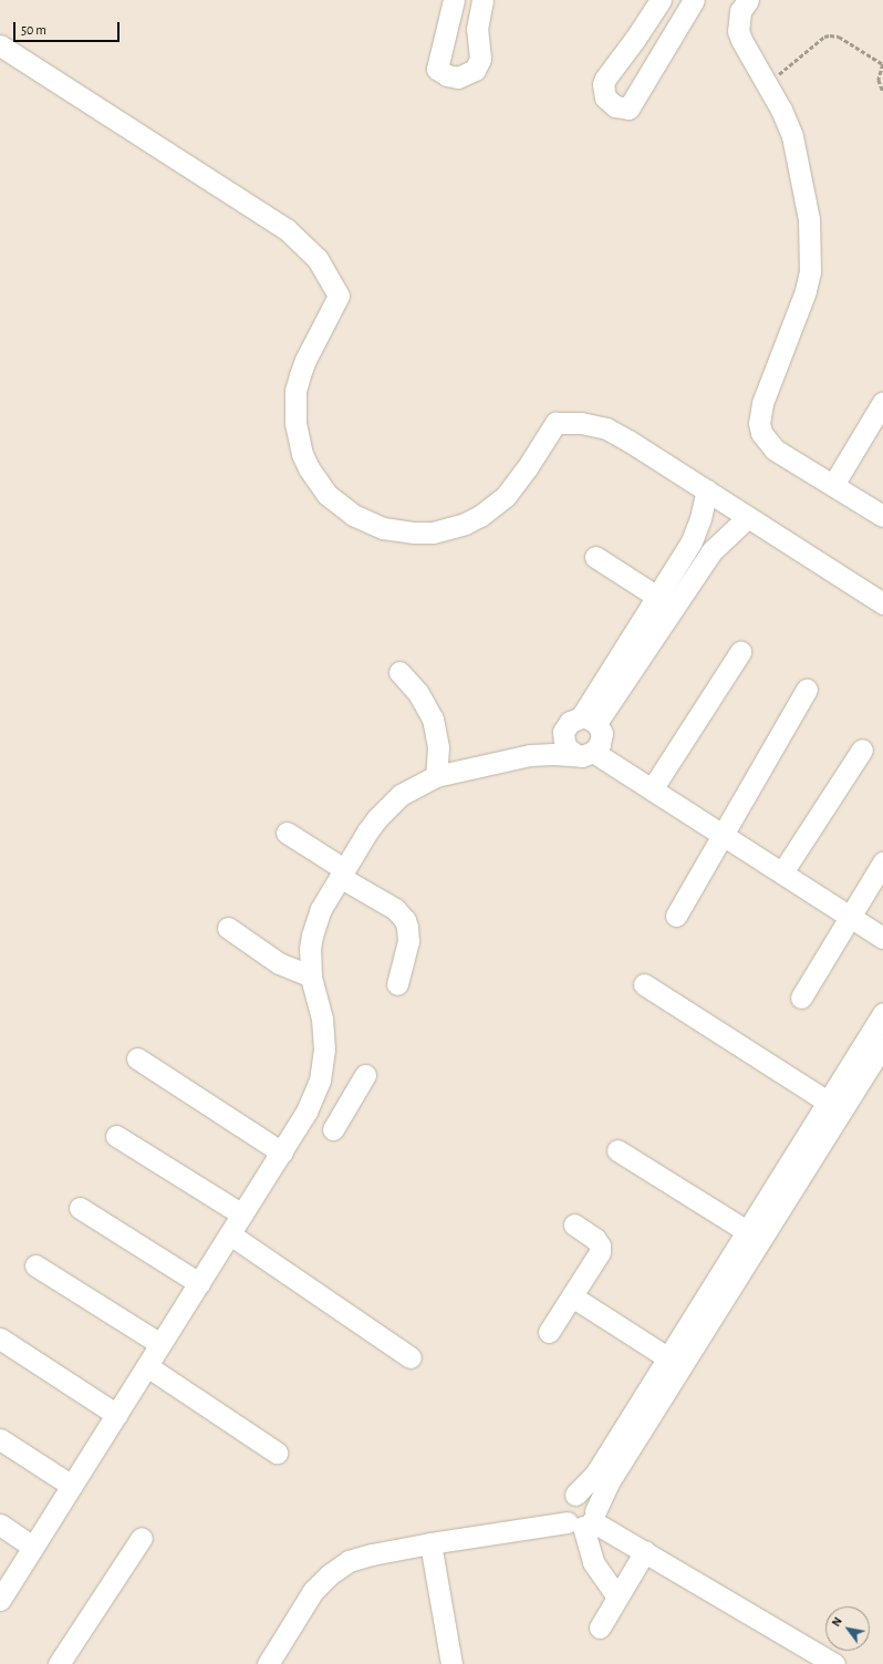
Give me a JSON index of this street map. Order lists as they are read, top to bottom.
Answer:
{
  "scale_bar": "50 m",
  "north": "top left"
}
